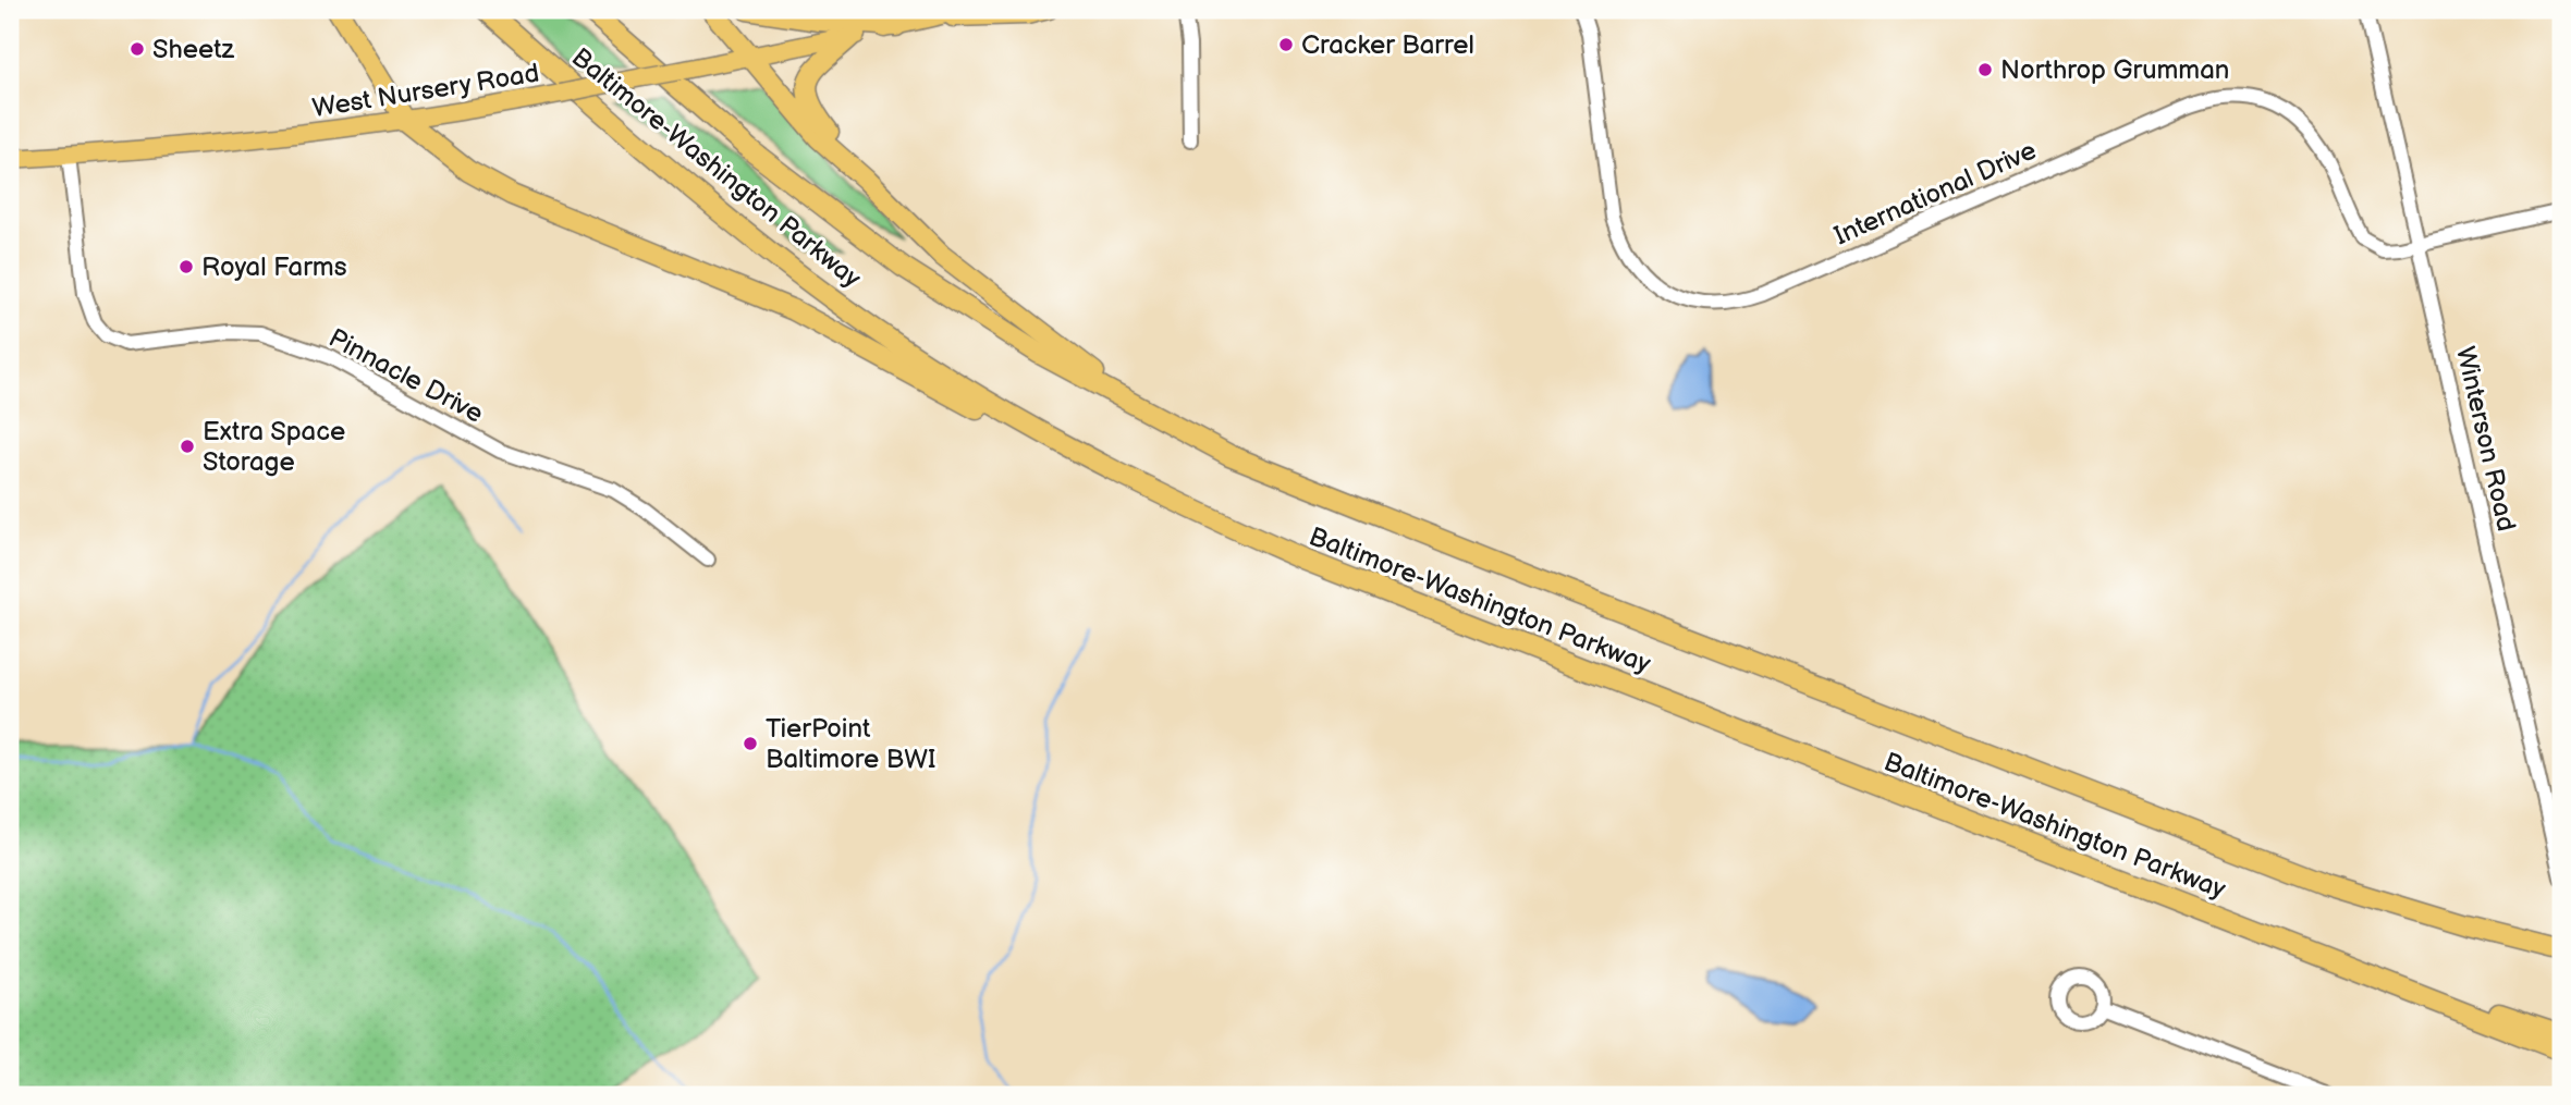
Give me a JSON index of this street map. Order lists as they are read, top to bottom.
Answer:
{
  "streets": {
    "highway": ["Baltimore-Washington Parkway"],
    "main road": ["West Nursery Road"],
    "street": ["International Drive", "Pinnacle Drive", "Winterson Road"]
  },
  "crossings": [
    ["West Nursery Road", "Pinnacle Drive"],
    ["International Drive", "Winterson Road"]
  ],
  "places": [
    "Cracker Barrel",
    "Sheetz",
    "Northrop Grumman",
    "Royal Farms",
    "Extra Space Storage",
    "TierPoint Baltimore BWI"
  ]
}
